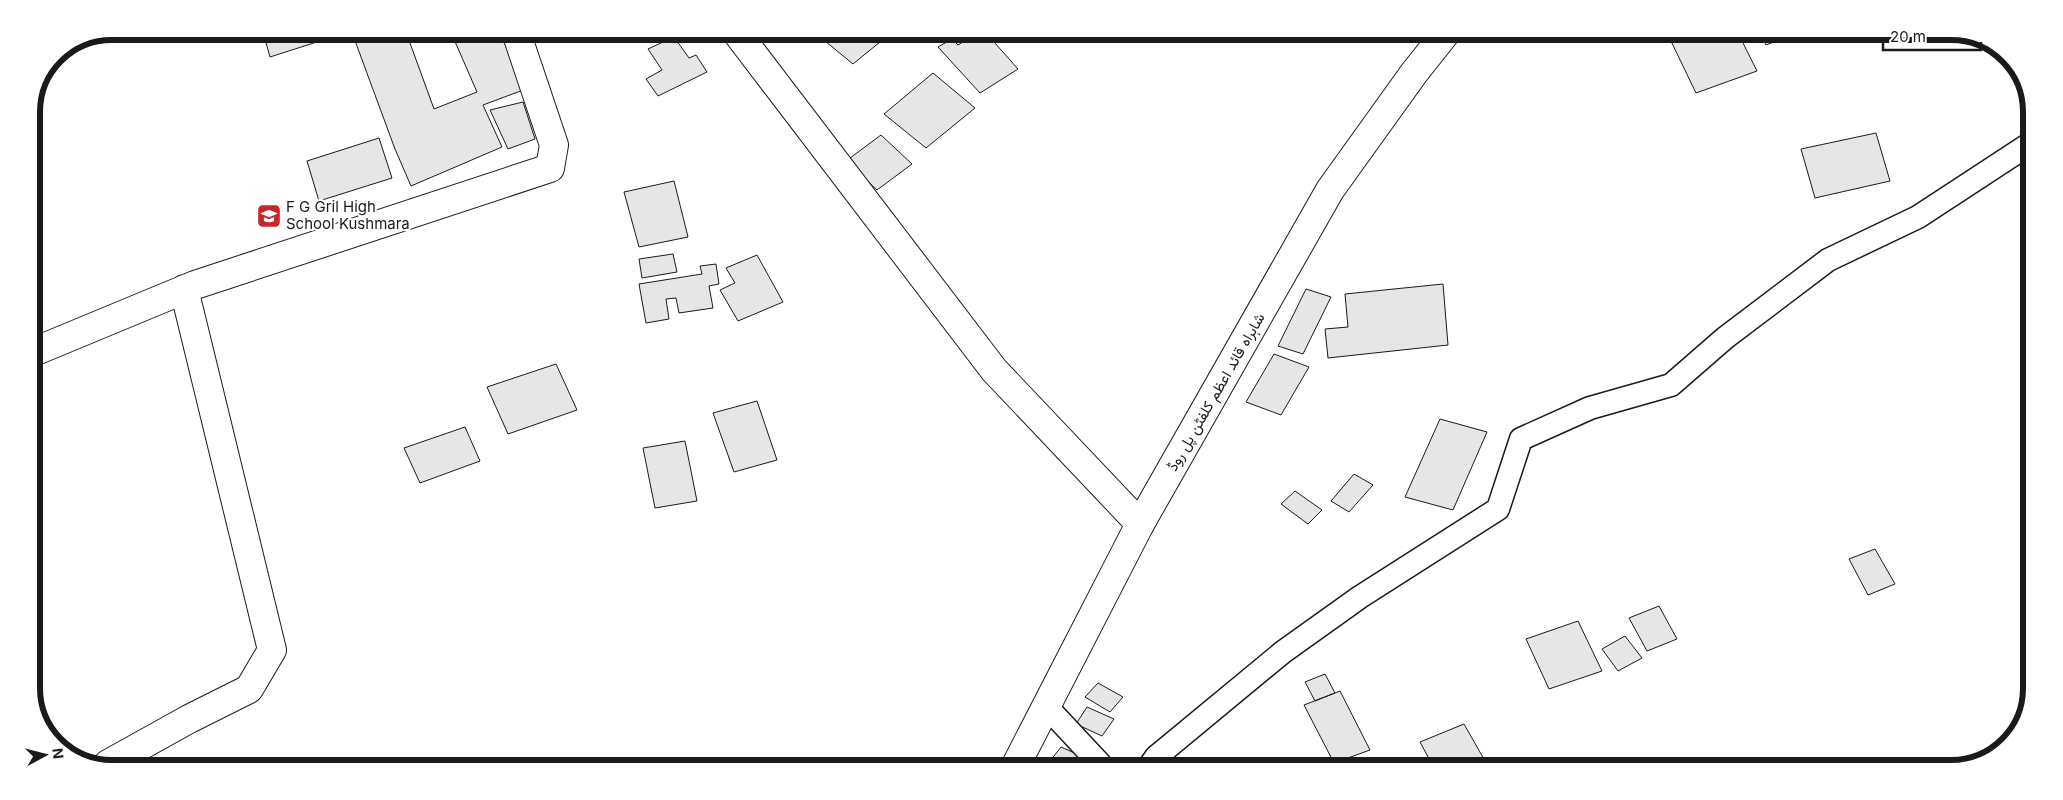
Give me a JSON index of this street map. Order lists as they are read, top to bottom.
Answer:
{
  "streets": {
    "main road": ["شاہراہ قائد اعظم کلفٹن پل روڈ"]
  },
  "places": {
    "school or university": ["F G Gril High School Kushmara"]
  },
  "scale_bar": "20 m",
  "north": "right"
}
